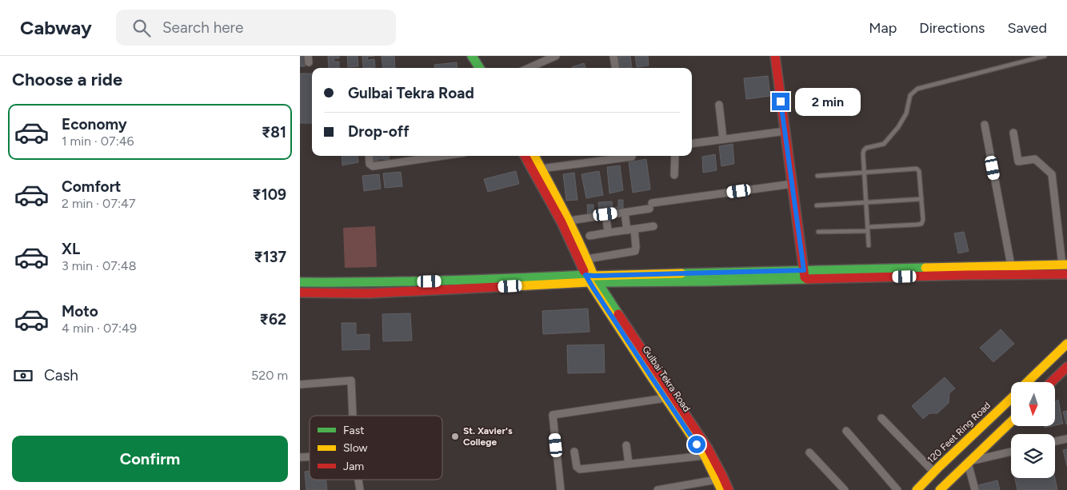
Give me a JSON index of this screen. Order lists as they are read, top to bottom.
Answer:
{
  "streets": {
    "main road": ["Gulbai Tekra Road", "120 Feet Ring Road"]
  },
  "places": ["St. Xavier's College"],
  "legend": ["Fast", "Slow", "Jam"],
  "north": "bottom",
  "page": {
    "header": "Cabway",
    "search": "Search here",
    "nav": ["Map", "Directions", "Saved"],
    "heading": "Choose a ride",
    "banner": ["Gulbai Tekra Road", "Drop-off"],
    "bubble": "2 min",
    "list": [
      {
        "name": "Economy",
        "note": "1 min · 07:46",
        "value": "₹81"
      },
      {
        "name": "Comfort",
        "note": "2 min · 07:47",
        "value": "₹109"
      },
      {
        "name": "XL",
        "note": "3 min · 07:48",
        "value": "₹137"
      },
      {
        "name": "Moto",
        "note": "4 min · 07:49",
        "value": "₹62"
      }
    ],
    "pay": ["Cash", "520 m"],
    "buttons": "Confirm"
  }
}
